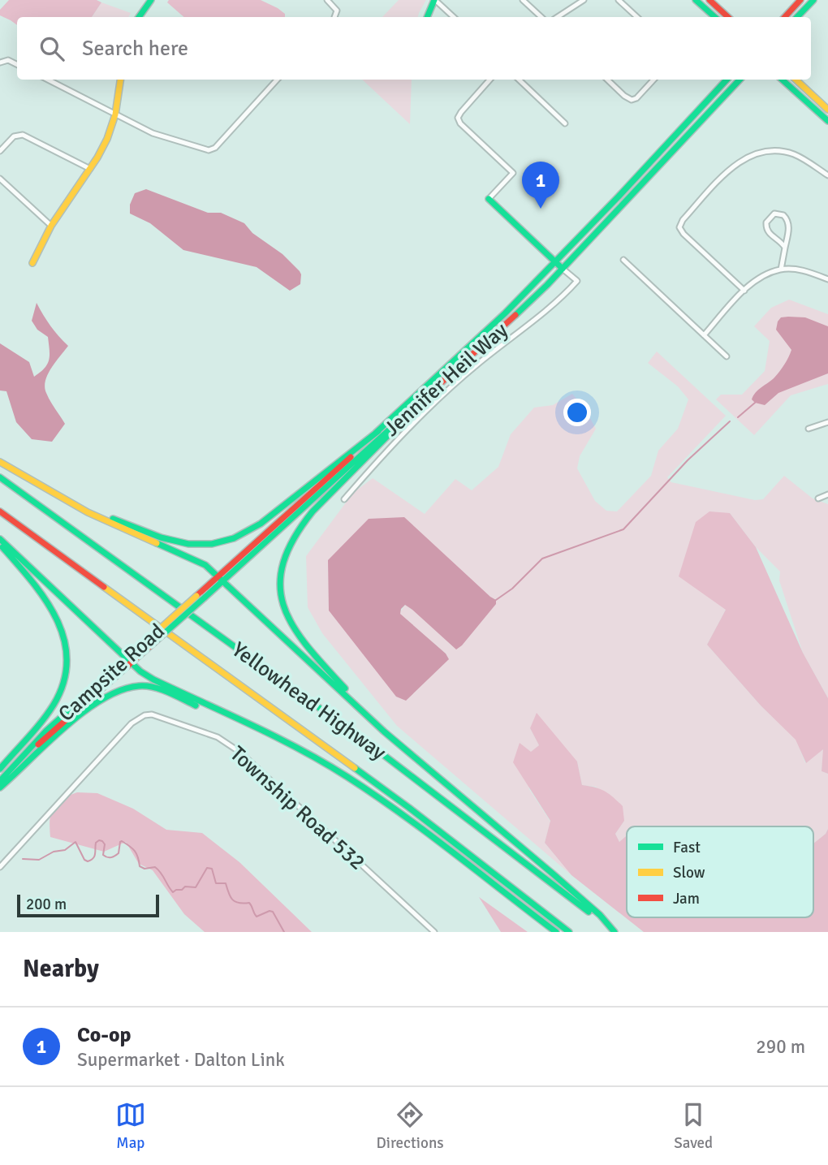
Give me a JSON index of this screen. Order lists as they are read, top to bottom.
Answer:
{
  "streets": {
    "main road": ["Jennifer Heil Way", "Campsite Road", "Yellowhead Highway"],
    "street": ["Township Road 532"]
  },
  "crossings": [
    ["Jennifer Heil Way", "Campsite Road"]
  ],
  "legend": ["Fast", "Slow", "Jam"],
  "scale_bar": "200 m",
  "page": {
    "search": "Search here",
    "pins": "1",
    "scale": "200 m",
    "heading": "Nearby",
    "list": [
      {
        "mark": "1",
        "name": "Co-op",
        "note": "Supermarket · Dalton Link",
        "value": "290 m"
      }
    ],
    "nav": ["Map", "Directions", "Saved"]
  }
}
